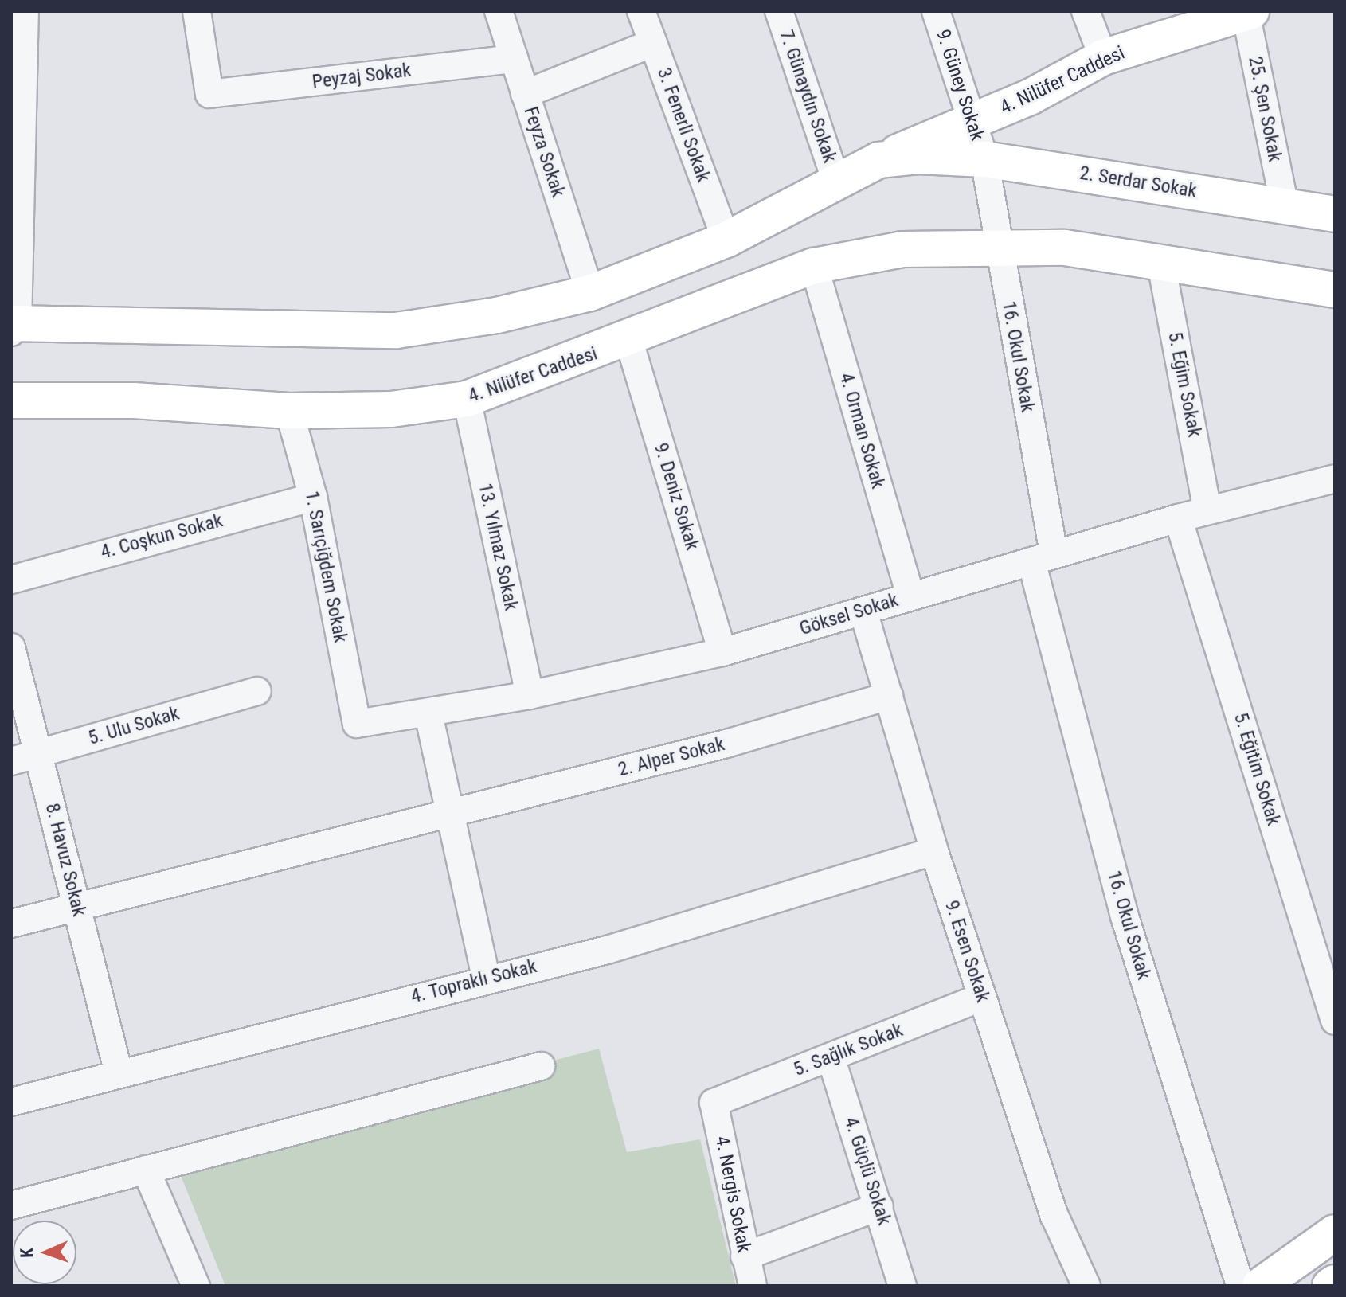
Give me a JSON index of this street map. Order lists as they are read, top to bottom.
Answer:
{
  "streets": {
    "main road": ["4. Nilüfer Caddesi", "2. Serdar Sokak"],
    "street": [
      "Peyzaj Sokak",
      "9. Güney Sokak",
      "7. Günaydın Sokak",
      "25. Şen Sokak",
      "3. Fenerli Sokak",
      "Feyza Sokak",
      "16. Okul Sokak",
      "5. Eğim Sokak",
      "4. Orman Sokak",
      "9. Deniz Sokak",
      "4. Coşkun Sokak",
      "13. Yılmaz Sokak",
      "1. Sarıçiğdem Sokak",
      "Göksel Sokak",
      "5. Ulu Sokak",
      "2. Alper Sokak",
      "5. Eğitim Sokak",
      "8. Havuz Sokak",
      "9. Esen Sokak",
      "4. Topraklı Sokak",
      "5. Sağlık Sokak",
      "4. Güçlü Sokak",
      "4. Nergis Sokak"
    ]
  },
  "crossings": [
    ["Peyzaj Sokak", "Feyza Sokak"],
    ["4. Nilüfer Caddesi", "9. Güney Sokak"],
    ["4. Nilüfer Caddesi", "7. Günaydın Sokak"],
    ["4. Nilüfer Caddesi", "25. Şen Sokak"],
    ["4. Nilüfer Caddesi", "3. Fenerli Sokak"],
    ["4. Nilüfer Caddesi", "Feyza Sokak"],
    ["4. Nilüfer Caddesi", "2. Serdar Sokak"],
    ["4. Nilüfer Caddesi", "16. Okul Sokak"],
    ["4. Nilüfer Caddesi", "4. Orman Sokak"],
    ["4. Nilüfer Caddesi", "9. Deniz Sokak"],
    ["4. Nilüfer Caddesi", "13. Yılmaz Sokak"],
    ["4. Nilüfer Caddesi", "1. Sarıçiğdem Sokak"],
    ["9. Güney Sokak", "2. Serdar Sokak"],
    ["9. Güney Sokak", "16. Okul Sokak"],
    ["25. Şen Sokak", "2. Serdar Sokak"],
    ["2. Serdar Sokak", "16. Okul Sokak"],
    ["16. Okul Sokak", "Göksel Sokak"],
    ["5. Eğim Sokak", "Göksel Sokak"],
    ["4. Orman Sokak", "Göksel Sokak"],
    ["9. Deniz Sokak", "Göksel Sokak"],
    ["4. Coşkun Sokak", "1. Sarıçiğdem Sokak"],
    ["13. Yılmaz Sokak", "Göksel Sokak"],
    ["1. Sarıçiğdem Sokak", "Göksel Sokak"],
    ["Göksel Sokak", "5. Eğitim Sokak"],
    ["Göksel Sokak", "9. Esen Sokak"],
    ["5. Ulu Sokak", "8. Havuz Sokak"],
    ["2. Alper Sokak", "8. Havuz Sokak"],
    ["2. Alper Sokak", "9. Esen Sokak"],
    ["8. Havuz Sokak", "4. Topraklı Sokak"],
    ["9. Esen Sokak", "4. Topraklı Sokak"],
    ["9. Esen Sokak", "5. Sağlık Sokak"],
    ["5. Sağlık Sokak", "4. Güçlü Sokak"],
    ["5. Sağlık Sokak", "4. Nergis Sokak"]
  ],
  "north": "left"
}
